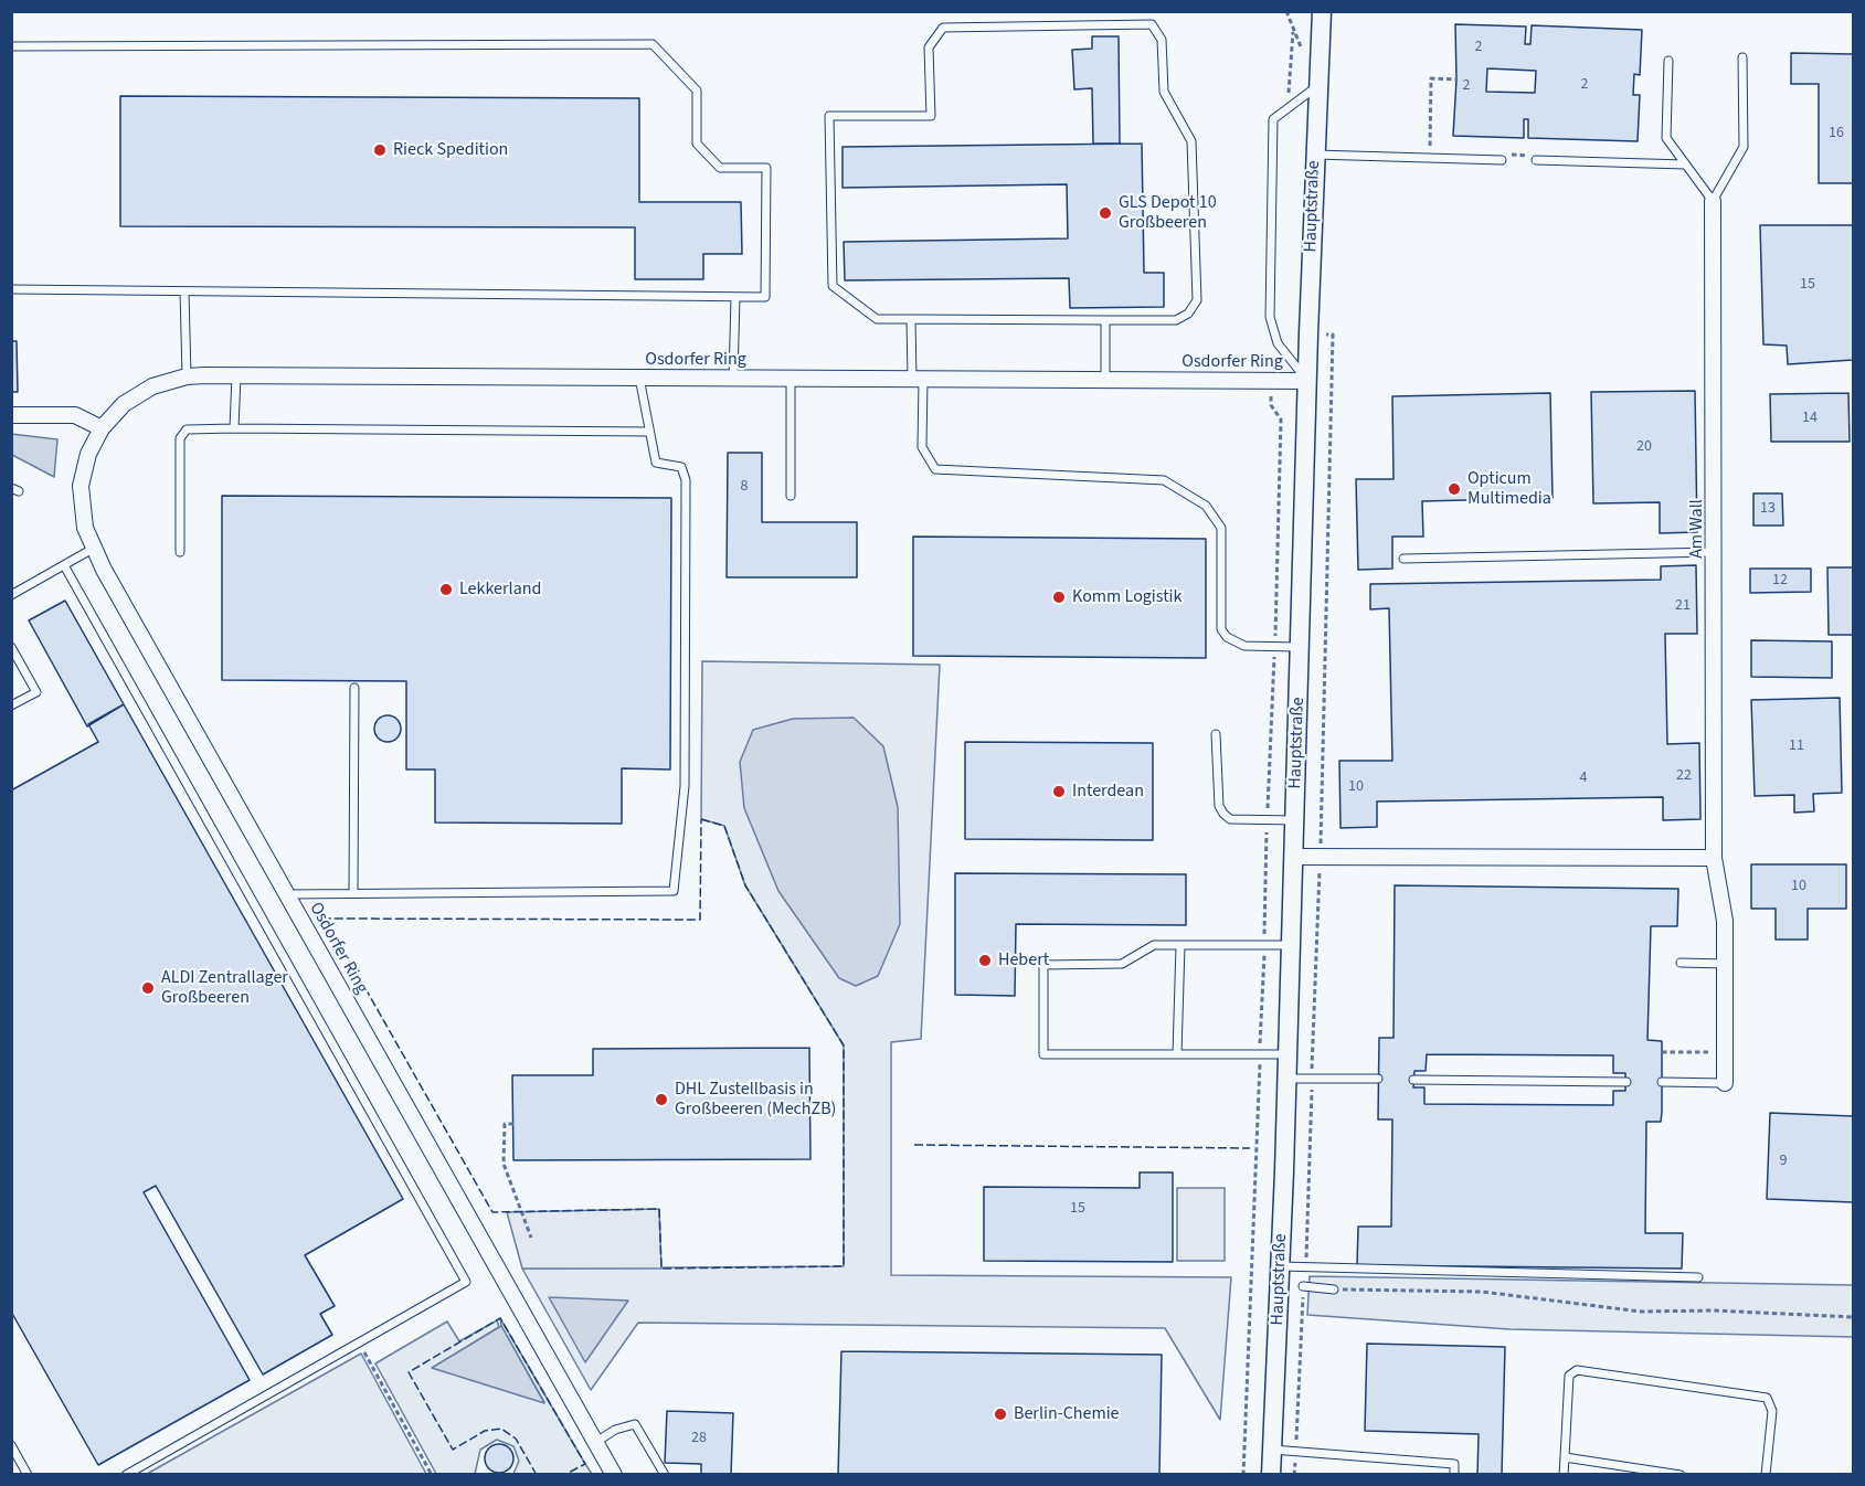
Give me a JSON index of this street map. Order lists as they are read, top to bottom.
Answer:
{
  "streets": {
    "street": ["Hauptstraße", "Osdorfer Ring", "Am Wall"]
  },
  "crossings": [
    ["Hauptstraße", "Osdorfer Ring"]
  ],
  "places": [
    "Rieck Spedition",
    "GLS Depot 10 Großbeeren",
    "Opticum Multimedia",
    "Lekkerland",
    "Komm Logistik",
    "Interdean",
    "Hebert",
    "ALDI Zentrallager Großbeeren",
    "DHL Zustellbasis in Großbeeren (MechZB)",
    "Berlin-Chemie"
  ],
  "house_numbers": [
    "2",
    "2",
    "2",
    "16",
    "15",
    "14",
    "20",
    "8",
    "13",
    "12",
    "21",
    "11",
    "22",
    "4",
    "10",
    "10",
    "9",
    "15",
    "28"
  ]
}
